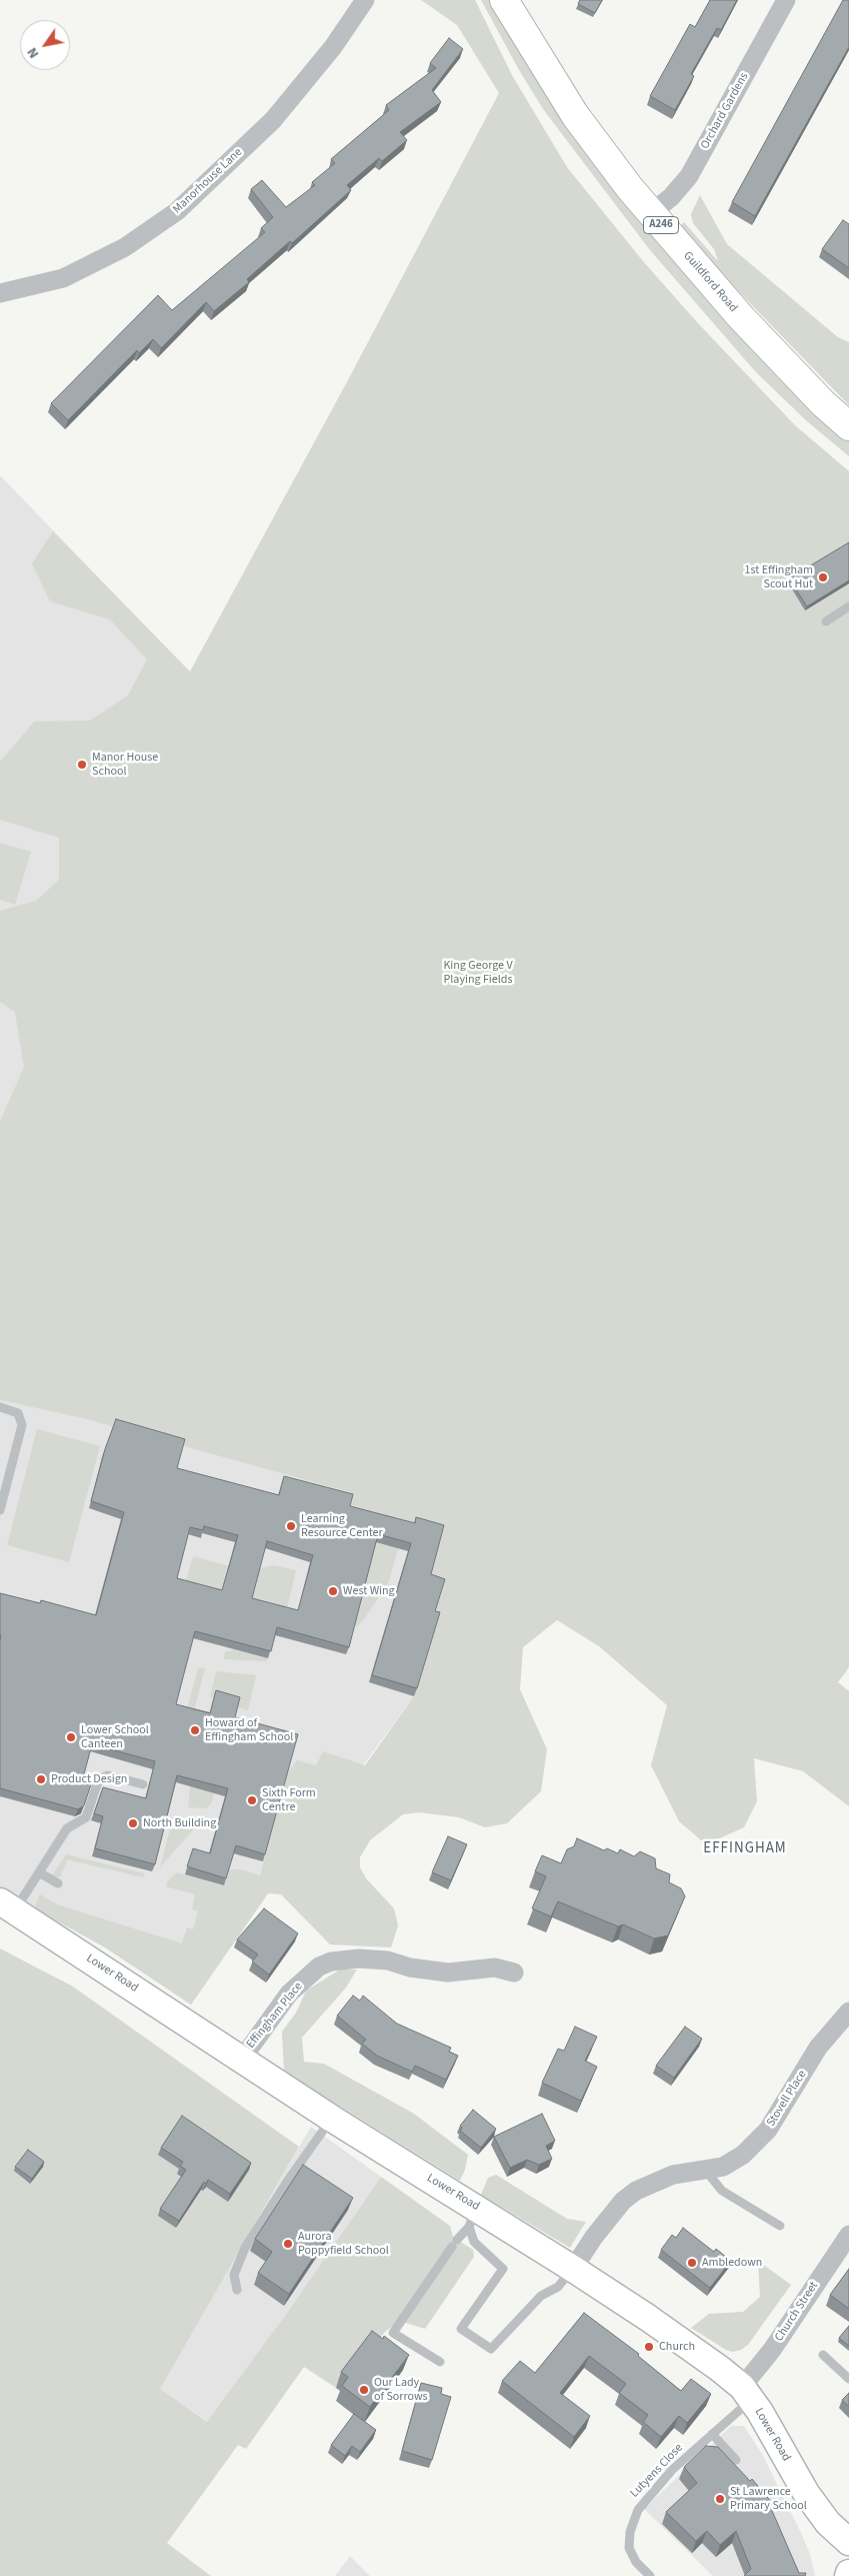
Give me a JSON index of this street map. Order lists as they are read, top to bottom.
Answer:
{
  "streets": {
    "main road": ["A246", "Guildford Road"],
    "street": [
      "Orchard Gardens",
      "Manorhouse Lane",
      "Lower Road",
      "Effingham Place",
      "Stovell Place",
      "Church Street"
    ],
    "lane": ["Lutyens Close"]
  },
  "crossings": [
    ["Orchard Gardens", "Guildford Road"],
    ["Lower Road", "Effingham Place"],
    ["Lower Road", "Stovell Place"],
    ["Lower Road", "Church Street"],
    ["Lower Road", "Lutyens Close"],
    ["Church Street", "Lutyens Close"]
  ],
  "districts": ["EFFINGHAM"],
  "parks": ["King George V Playing Fields"],
  "places": [
    "1st Effingham Scout Hut",
    "Manor House School",
    "Learning Resource Center",
    "West Wing",
    "Howard of Effingham School",
    "Lower School Canteen",
    "Product Design",
    "Sixth Form Centre",
    "North Building",
    "Aurora Poppyfield School",
    "Ambledown",
    "Church",
    "Our Lady of Sorrows",
    "St Lawrence Primary School"
  ],
  "north": "bottom left"
}
